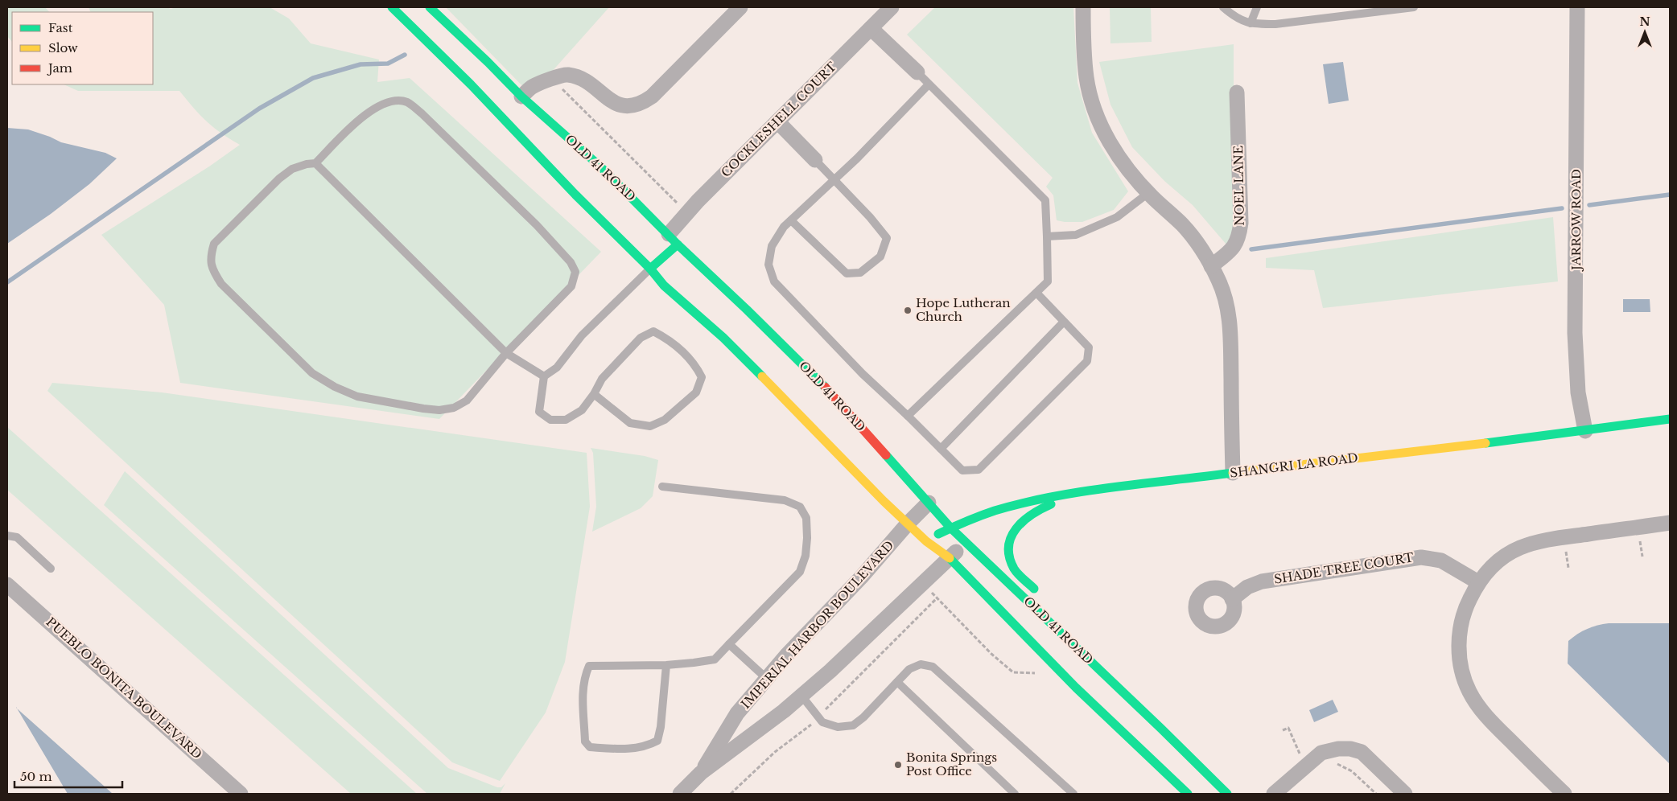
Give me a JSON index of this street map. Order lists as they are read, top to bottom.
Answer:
{
  "streets": {
    "street": [
      "COCKLESHELL COURT",
      "OLD 41 ROAD",
      "NOEL LANE",
      "JARROW ROAD",
      "SHANGRI LA ROAD",
      "SHADE TREE COURT",
      "IMPERIAL HARBOR BOULEVARD",
      "PUEBLO BONITA BOULEVARD"
    ]
  },
  "crossings": [
    ["COCKLESHELL COURT", "OLD 41 ROAD"],
    ["OLD 41 ROAD", "SHANGRI LA ROAD"],
    ["OLD 41 ROAD", "IMPERIAL HARBOR BOULEVARD"],
    ["JARROW ROAD", "SHANGRI LA ROAD"]
  ],
  "places": ["Hope Lutheran Church", "Bonita Springs Post Office"],
  "legend": ["Fast", "Slow", "Jam"],
  "scale_bar": "50 m",
  "north": "top"
}
